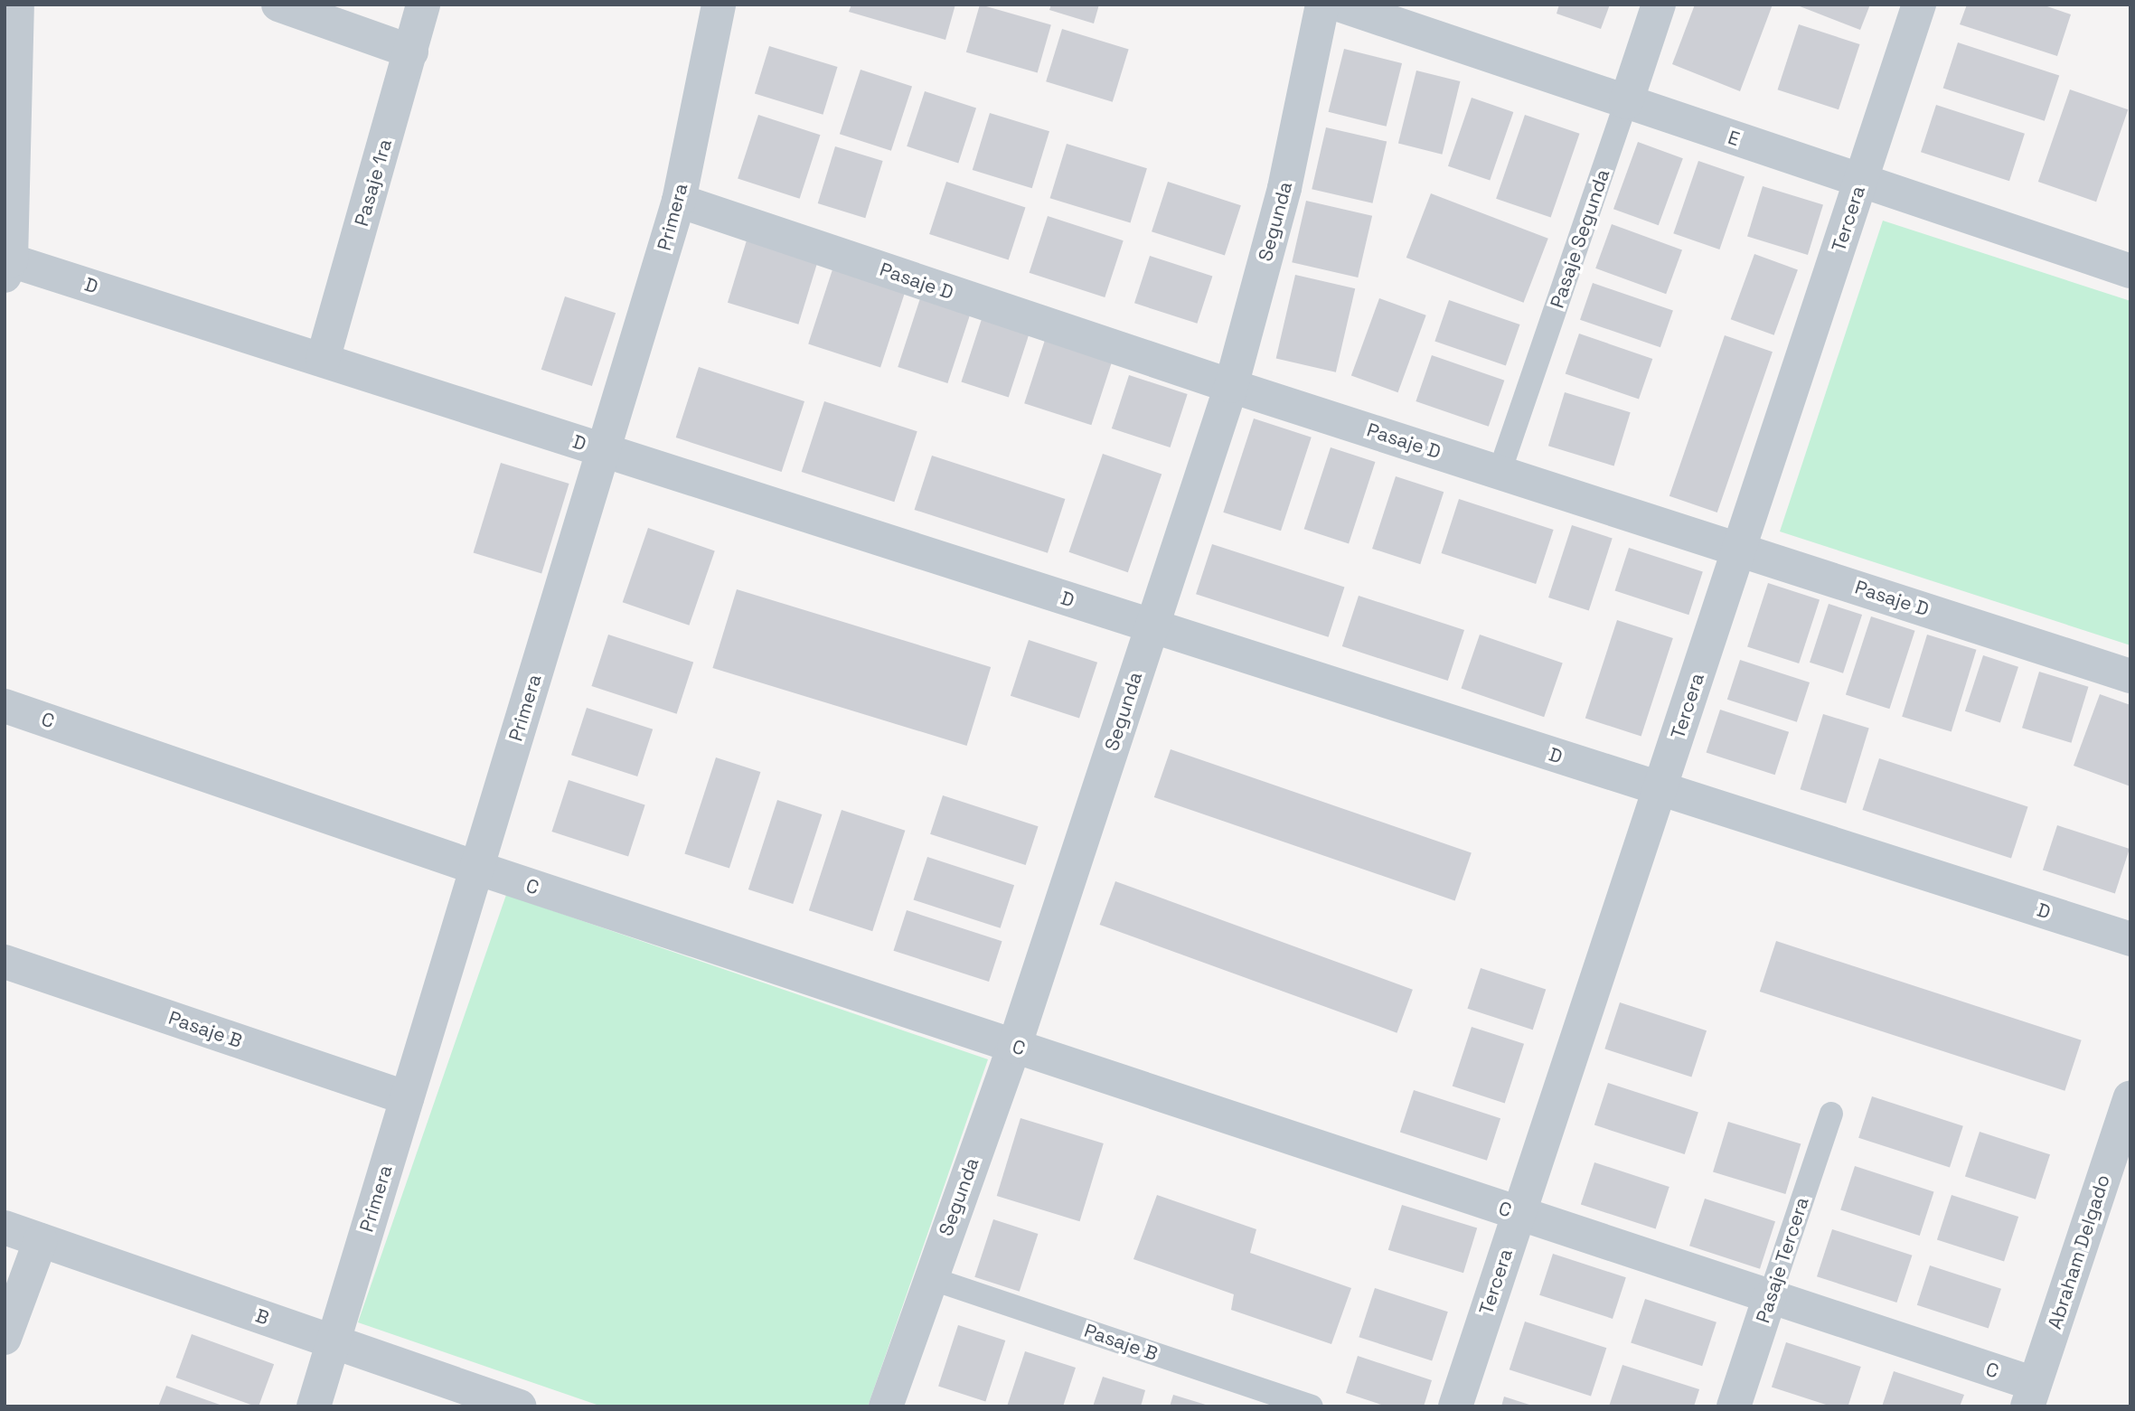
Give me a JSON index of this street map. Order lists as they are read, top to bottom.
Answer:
{
  "streets": {
    "street": [
      "E",
      "Pasaje 1ra",
      "Primera",
      "Tercera",
      "Segunda",
      "Pasaje Segunda",
      "Pasaje D",
      "D",
      "C",
      "Pasaje B",
      "Abraham Delgado",
      "Pasaje Tercera",
      "B"
    ]
  },
  "crossings": [
    ["E", "Tercera"],
    ["E", "Pasaje Segunda"],
    ["Pasaje 1ra", "D"],
    ["Primera", "Pasaje D"],
    ["Primera", "D"],
    ["Primera", "C"],
    ["Primera", "Pasaje B"],
    ["Primera", "B"],
    ["Tercera", "Pasaje D"],
    ["Tercera", "D"],
    ["Tercera", "C"],
    ["Segunda", "Pasaje D"],
    ["Segunda", "D"],
    ["Segunda", "C"],
    ["Segunda", "Pasaje B"],
    ["Pasaje Segunda", "Pasaje D"],
    ["C", "Abraham Delgado"],
    ["C", "Pasaje Tercera"]
  ]
}
